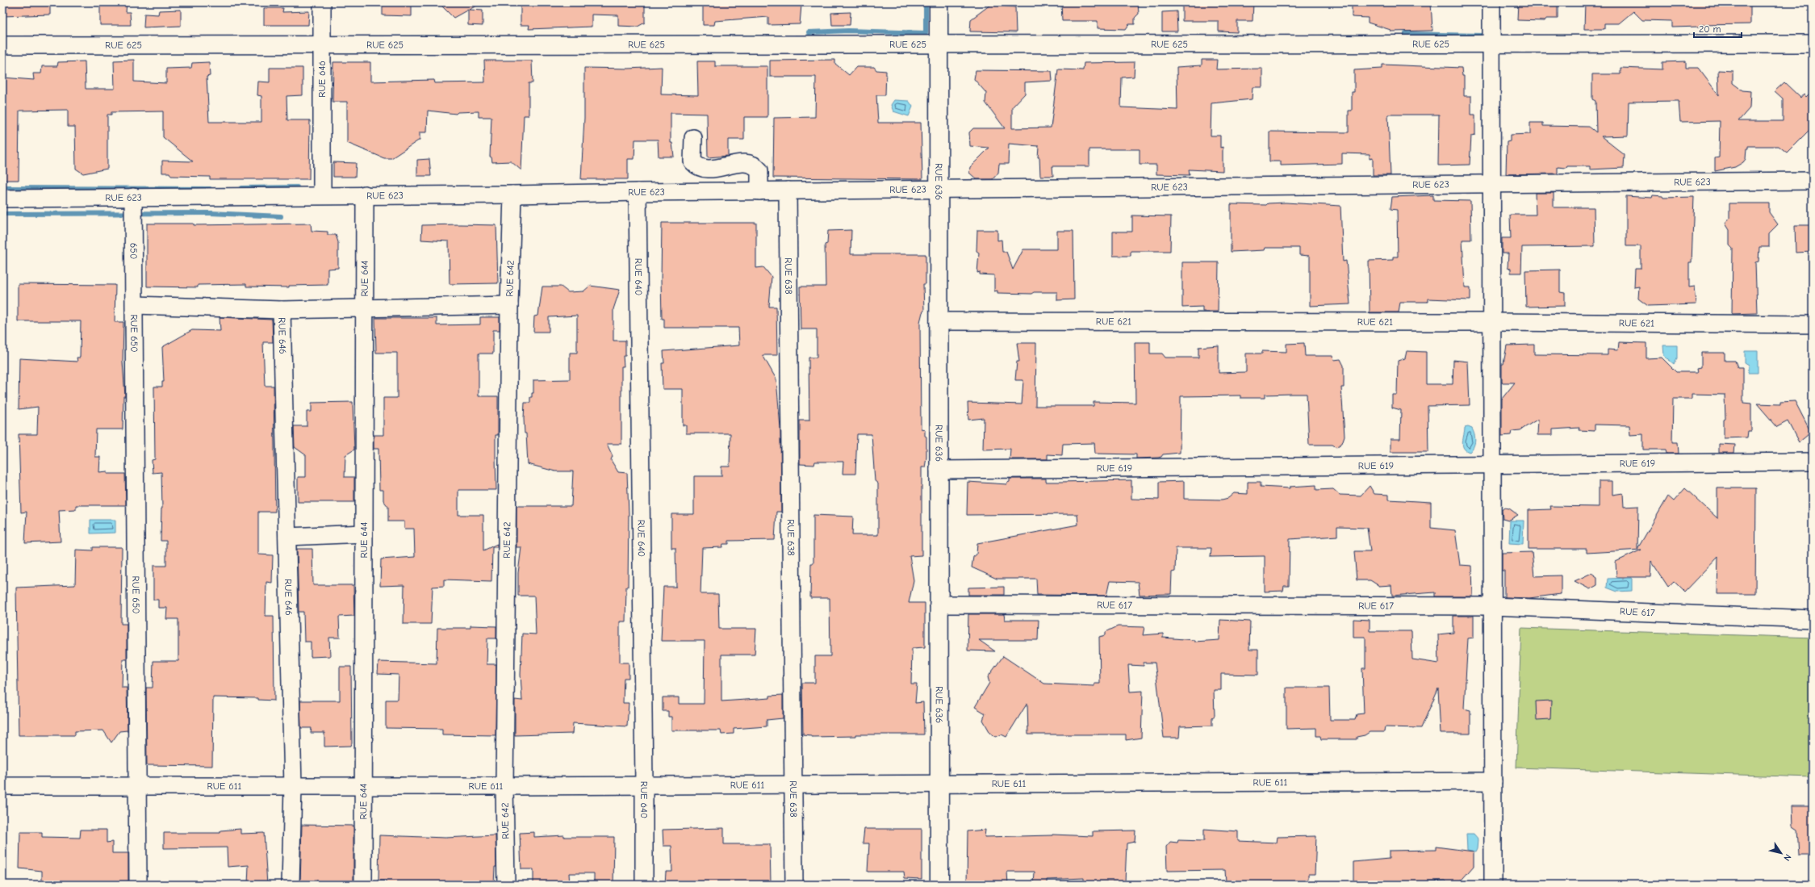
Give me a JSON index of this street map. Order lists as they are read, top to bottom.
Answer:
{
  "streets": {
    "street": [
      "RUE 625",
      "RUE 646",
      "RUE 636",
      "RUE 623",
      "650",
      "RUE 638",
      "RUE 640",
      "RUE 644",
      "RUE 642",
      "RUE 621",
      "RUE 650",
      "RUE 619",
      "RUE 617",
      "RUE 611"
    ]
  },
  "crossings": [
    ["RUE 625", "RUE 646"],
    ["RUE 625", "RUE 636"],
    ["RUE 646", "RUE 623"],
    ["RUE 646", "RUE 611"],
    ["RUE 636", "RUE 623"],
    ["RUE 636", "RUE 621"],
    ["RUE 636", "RUE 619"],
    ["RUE 636", "RUE 617"],
    ["RUE 636", "RUE 611"],
    ["RUE 623", "650"],
    ["RUE 623", "RUE 638"],
    ["RUE 623", "RUE 640"],
    ["RUE 623", "RUE 644"],
    ["RUE 623", "RUE 642"],
    ["650", "RUE 650"],
    ["RUE 638", "RUE 611"],
    ["RUE 640", "RUE 611"],
    ["RUE 644", "RUE 611"],
    ["RUE 642", "RUE 611"],
    ["RUE 650", "RUE 611"]
  ],
  "scale_bar": "20 m",
  "north": "bottom right"
}
